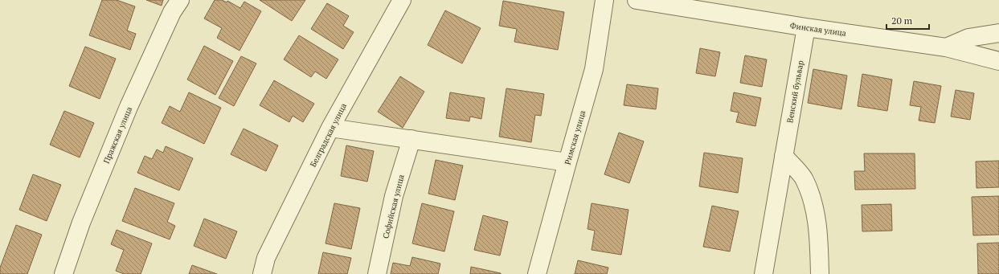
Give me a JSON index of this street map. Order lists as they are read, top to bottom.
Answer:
{
  "streets": {
    "street": [
      "Финская улица",
      "Венский бульвар",
      "Пражская улица",
      "Белградская улица",
      "Римская улица",
      "Софийская улица"
    ]
  },
  "crossings": [
    ["Финская улица", "Венский бульвар"]
  ],
  "scale_bar": "20 m"
}
